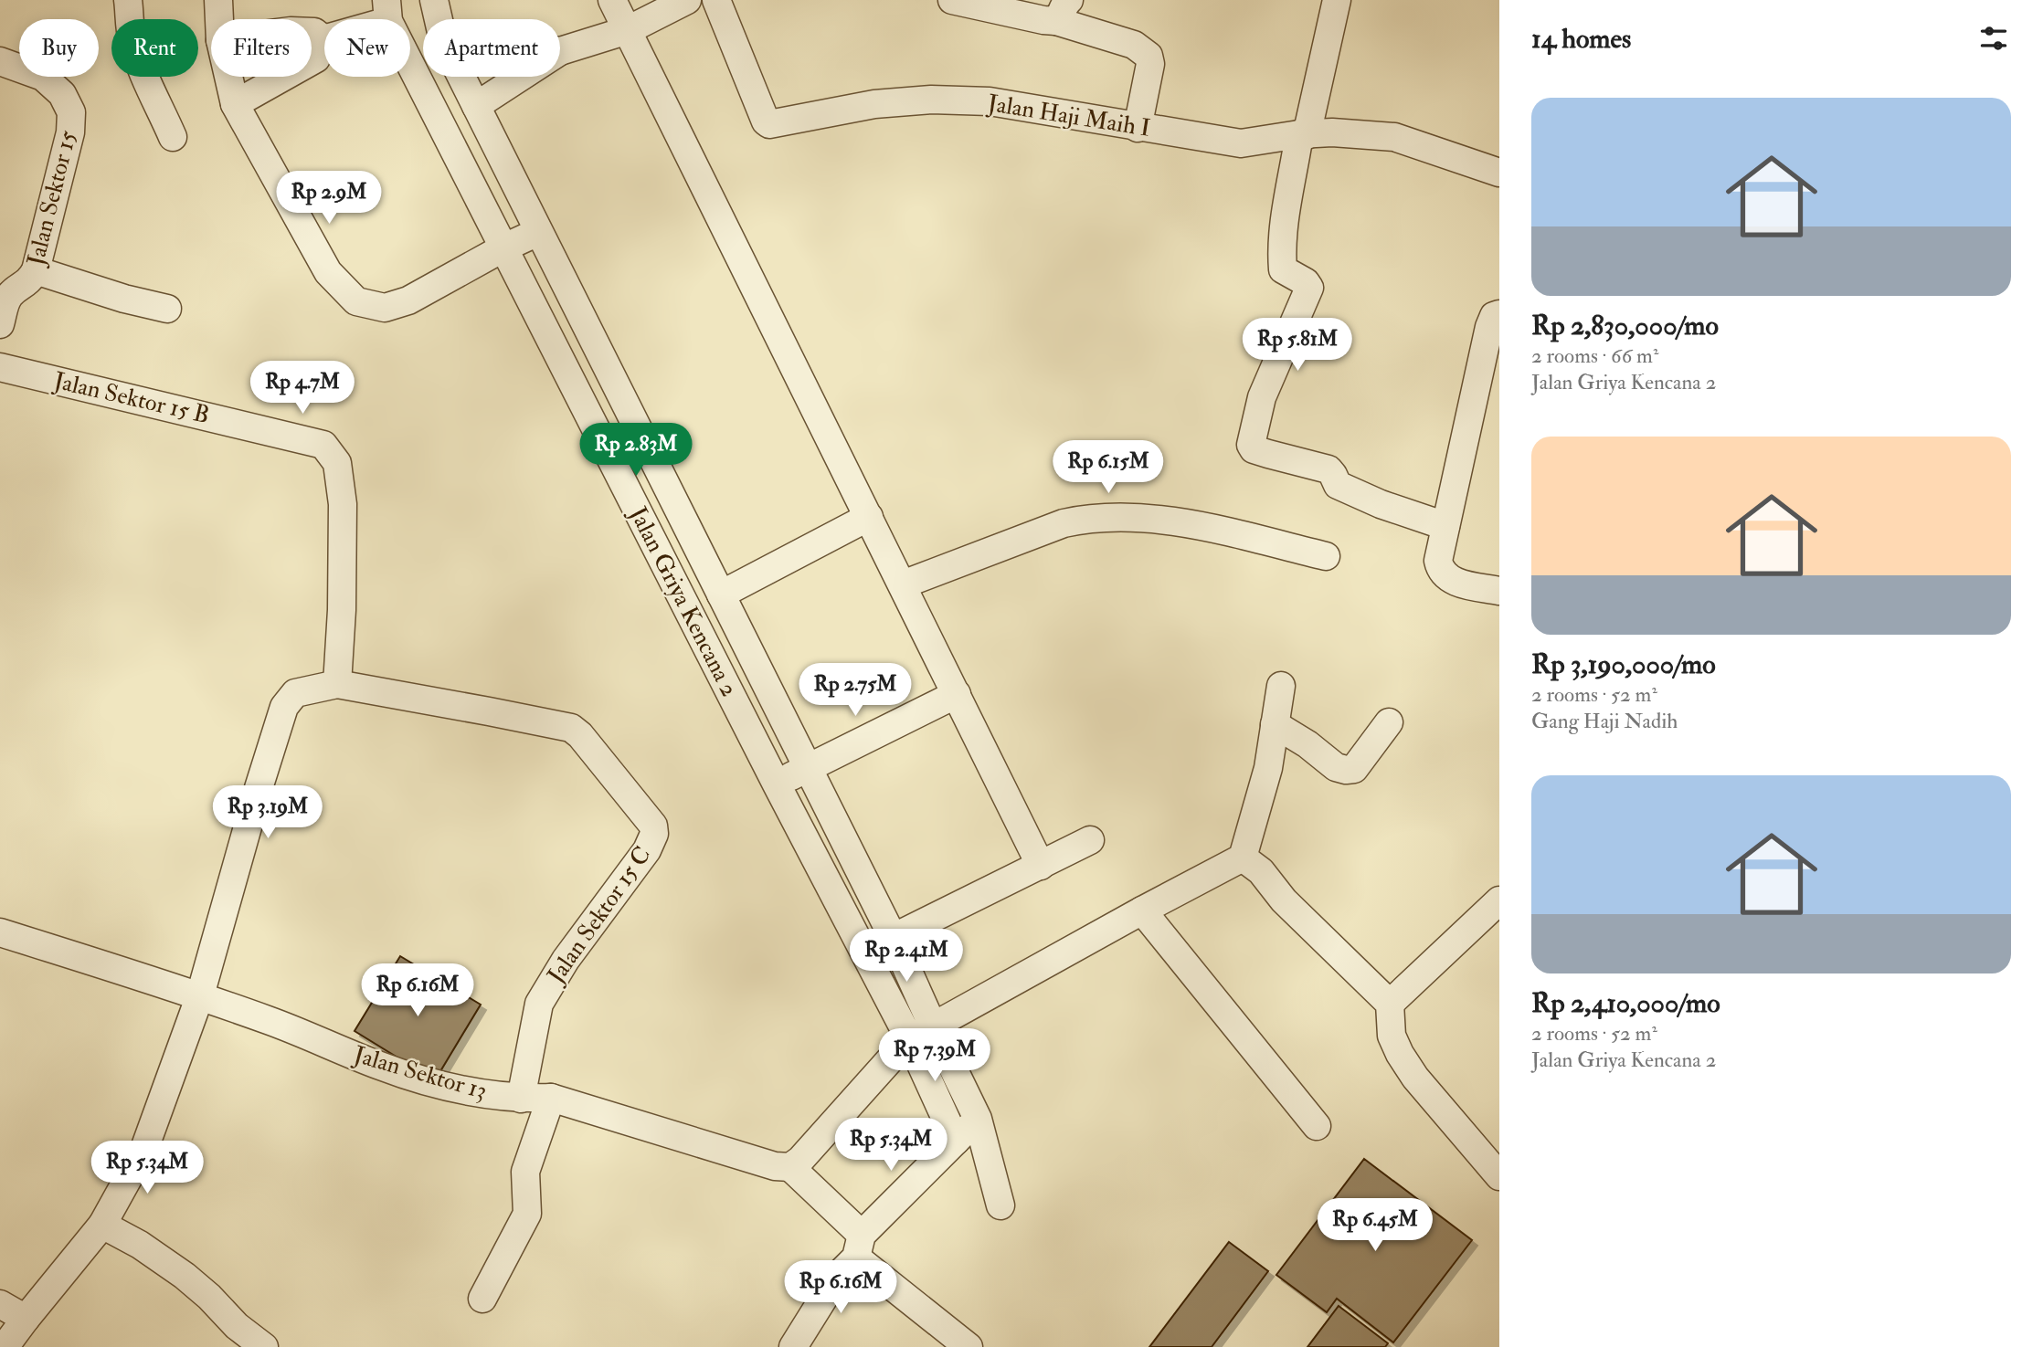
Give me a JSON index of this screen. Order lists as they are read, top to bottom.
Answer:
{
  "streets": {
    "street": [
      "Jalan Haji Maih I",
      "Jalan Sektor 15",
      "Jalan Sektor 15 B",
      "Jalan Griya Kencana 2",
      "Jalan Sektor 15 C",
      "Jalan Sektor 13"
    ]
  },
  "crossings": [
    ["Jalan Sektor 15 B", "Jalan Sektor 15 C"],
    ["Jalan Sektor 15 C", "Jalan Sektor 13"]
  ],
  "page": {
    "heading": "14 homes",
    "chip": [
      "Buy",
      "Rent",
      "Filters",
      "New",
      "Apartment"
    ],
    "list": [
      {
        "name": "Rp 2,830,000/mo",
        "note": "2 rooms · 66 m² · Jalan Griya Kencana 2"
      },
      {
        "name": "Rp 3,190,000/mo",
        "note": "2 rooms · 52 m² · Gang Haji Nadih"
      },
      {
        "name": "Rp 2,410,000/mo",
        "note": "2 rooms · 52 m² · Jalan Griya Kencana 2"
      }
    ],
    "price": [
      "Rp 2.9M",
      "Rp 5.81M",
      "Rp 4.7M",
      "Rp 2.83M",
      "Rp 6.15M",
      "Rp 2.75M",
      "Rp 3.19M",
      "Rp 2.41M",
      "Rp 6.16M",
      "Rp 7.39M",
      "Rp 5.34M",
      "Rp 5.34M",
      "Rp 6.45M",
      "Rp 6.16M"
    ]
  }
}
